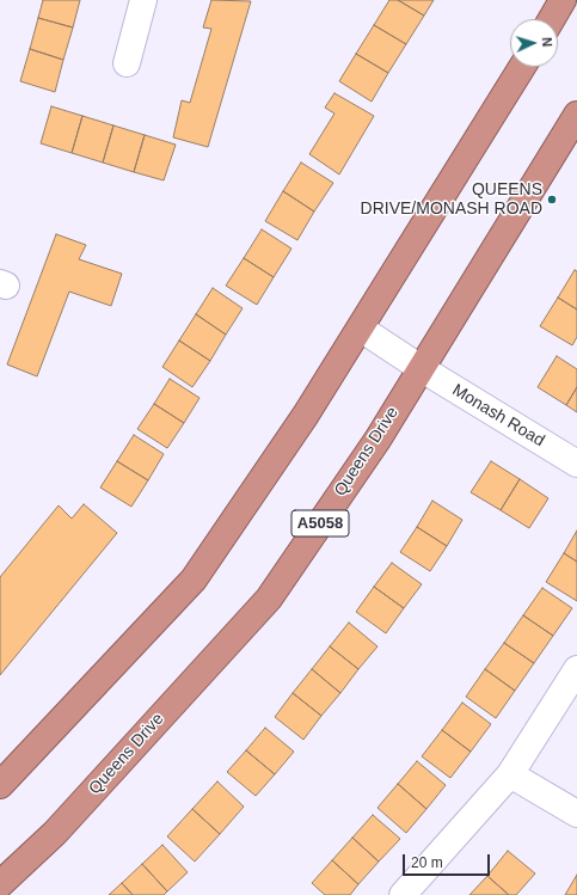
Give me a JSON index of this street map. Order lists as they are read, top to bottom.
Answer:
{
  "streets": {
    "highway": ["Queens Drive", "A5058"],
    "street": ["Monash Road"]
  },
  "crossings": [
    ["Monash Road", "Queens Drive"]
  ],
  "places": ["QUEENS DRIVE/MONASH ROAD"],
  "scale_bar": "20 m",
  "north": "right"
}
